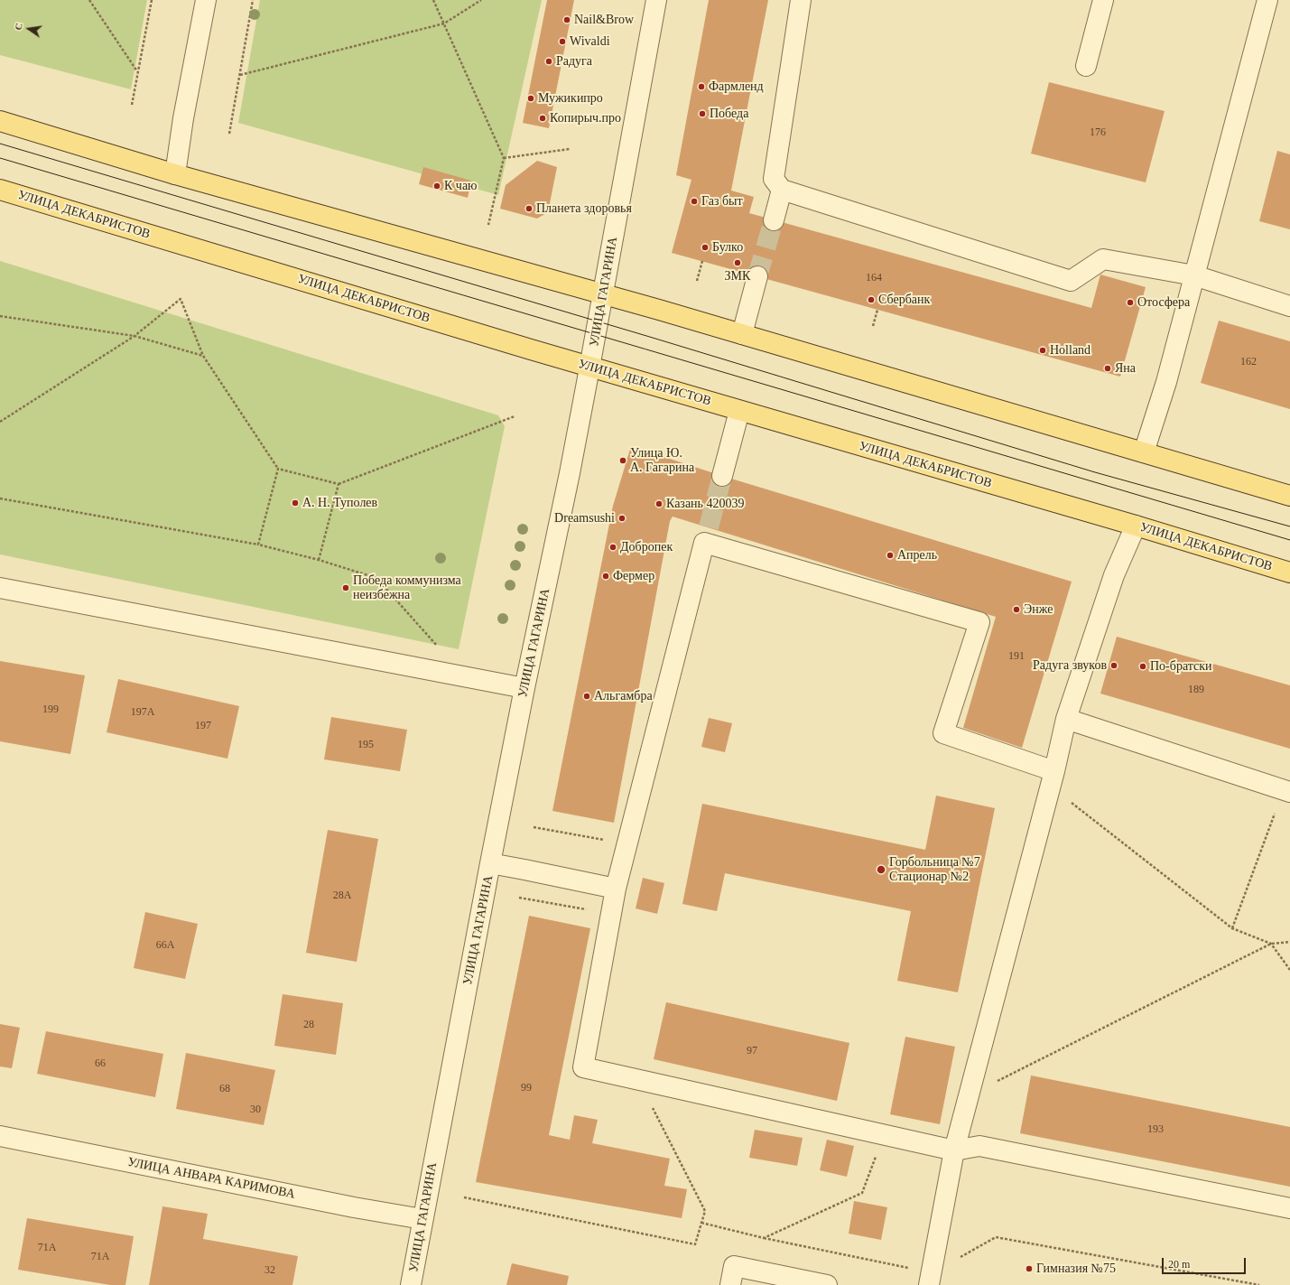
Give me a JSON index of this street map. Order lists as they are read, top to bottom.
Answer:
{
  "streets": {
    "main road": ["УЛИЦА ДЕКАБРИСТОВ"],
    "street": ["УЛИЦА ГАГАРИНА", "УЛИЦА АНВАРА КАРИМОВА"]
  },
  "crossings": [
    ["УЛИЦА ДЕКАБРИСТОВ", "УЛИЦА ГАГАРИНА"],
    ["УЛИЦА ГАГАРИНА", "УЛИЦА АНВАРА КАРИМОВА"]
  ],
  "places": [
    "Nail&Brow",
    "Wivaldi",
    "Радуга",
    "Фармленд",
    "Мужикипро",
    "Победа",
    "Копирыч.про",
    "К чаю",
    "Газ быт",
    "Планета здоровья",
    "Булко",
    "ЗМК",
    "Сбербанк",
    "Отосфера",
    "Holland",
    "Яна",
    "Улица Ю. А. Гагарина",
    "А. Н. Туполев",
    "Казань 420039",
    "Dreamsushi",
    "Добропек",
    "Апрель",
    "Фермер",
    "Победа коммунизма неизбежна",
    "Энже",
    "Радуга звуков",
    "По-братски",
    "Альгамбра",
    "Горбольница №7 Стационар №2",
    "Гимназия №75"
  ],
  "house_numbers": [
    "176",
    "164",
    "162",
    "191",
    "189",
    "199",
    "197А",
    "197",
    "195",
    "28А",
    "66А",
    "28",
    "97",
    "66",
    "99",
    "68",
    "30",
    "193",
    "71А",
    "71А",
    "32"
  ],
  "scale_bar": "20 m",
  "north": "left"
}
